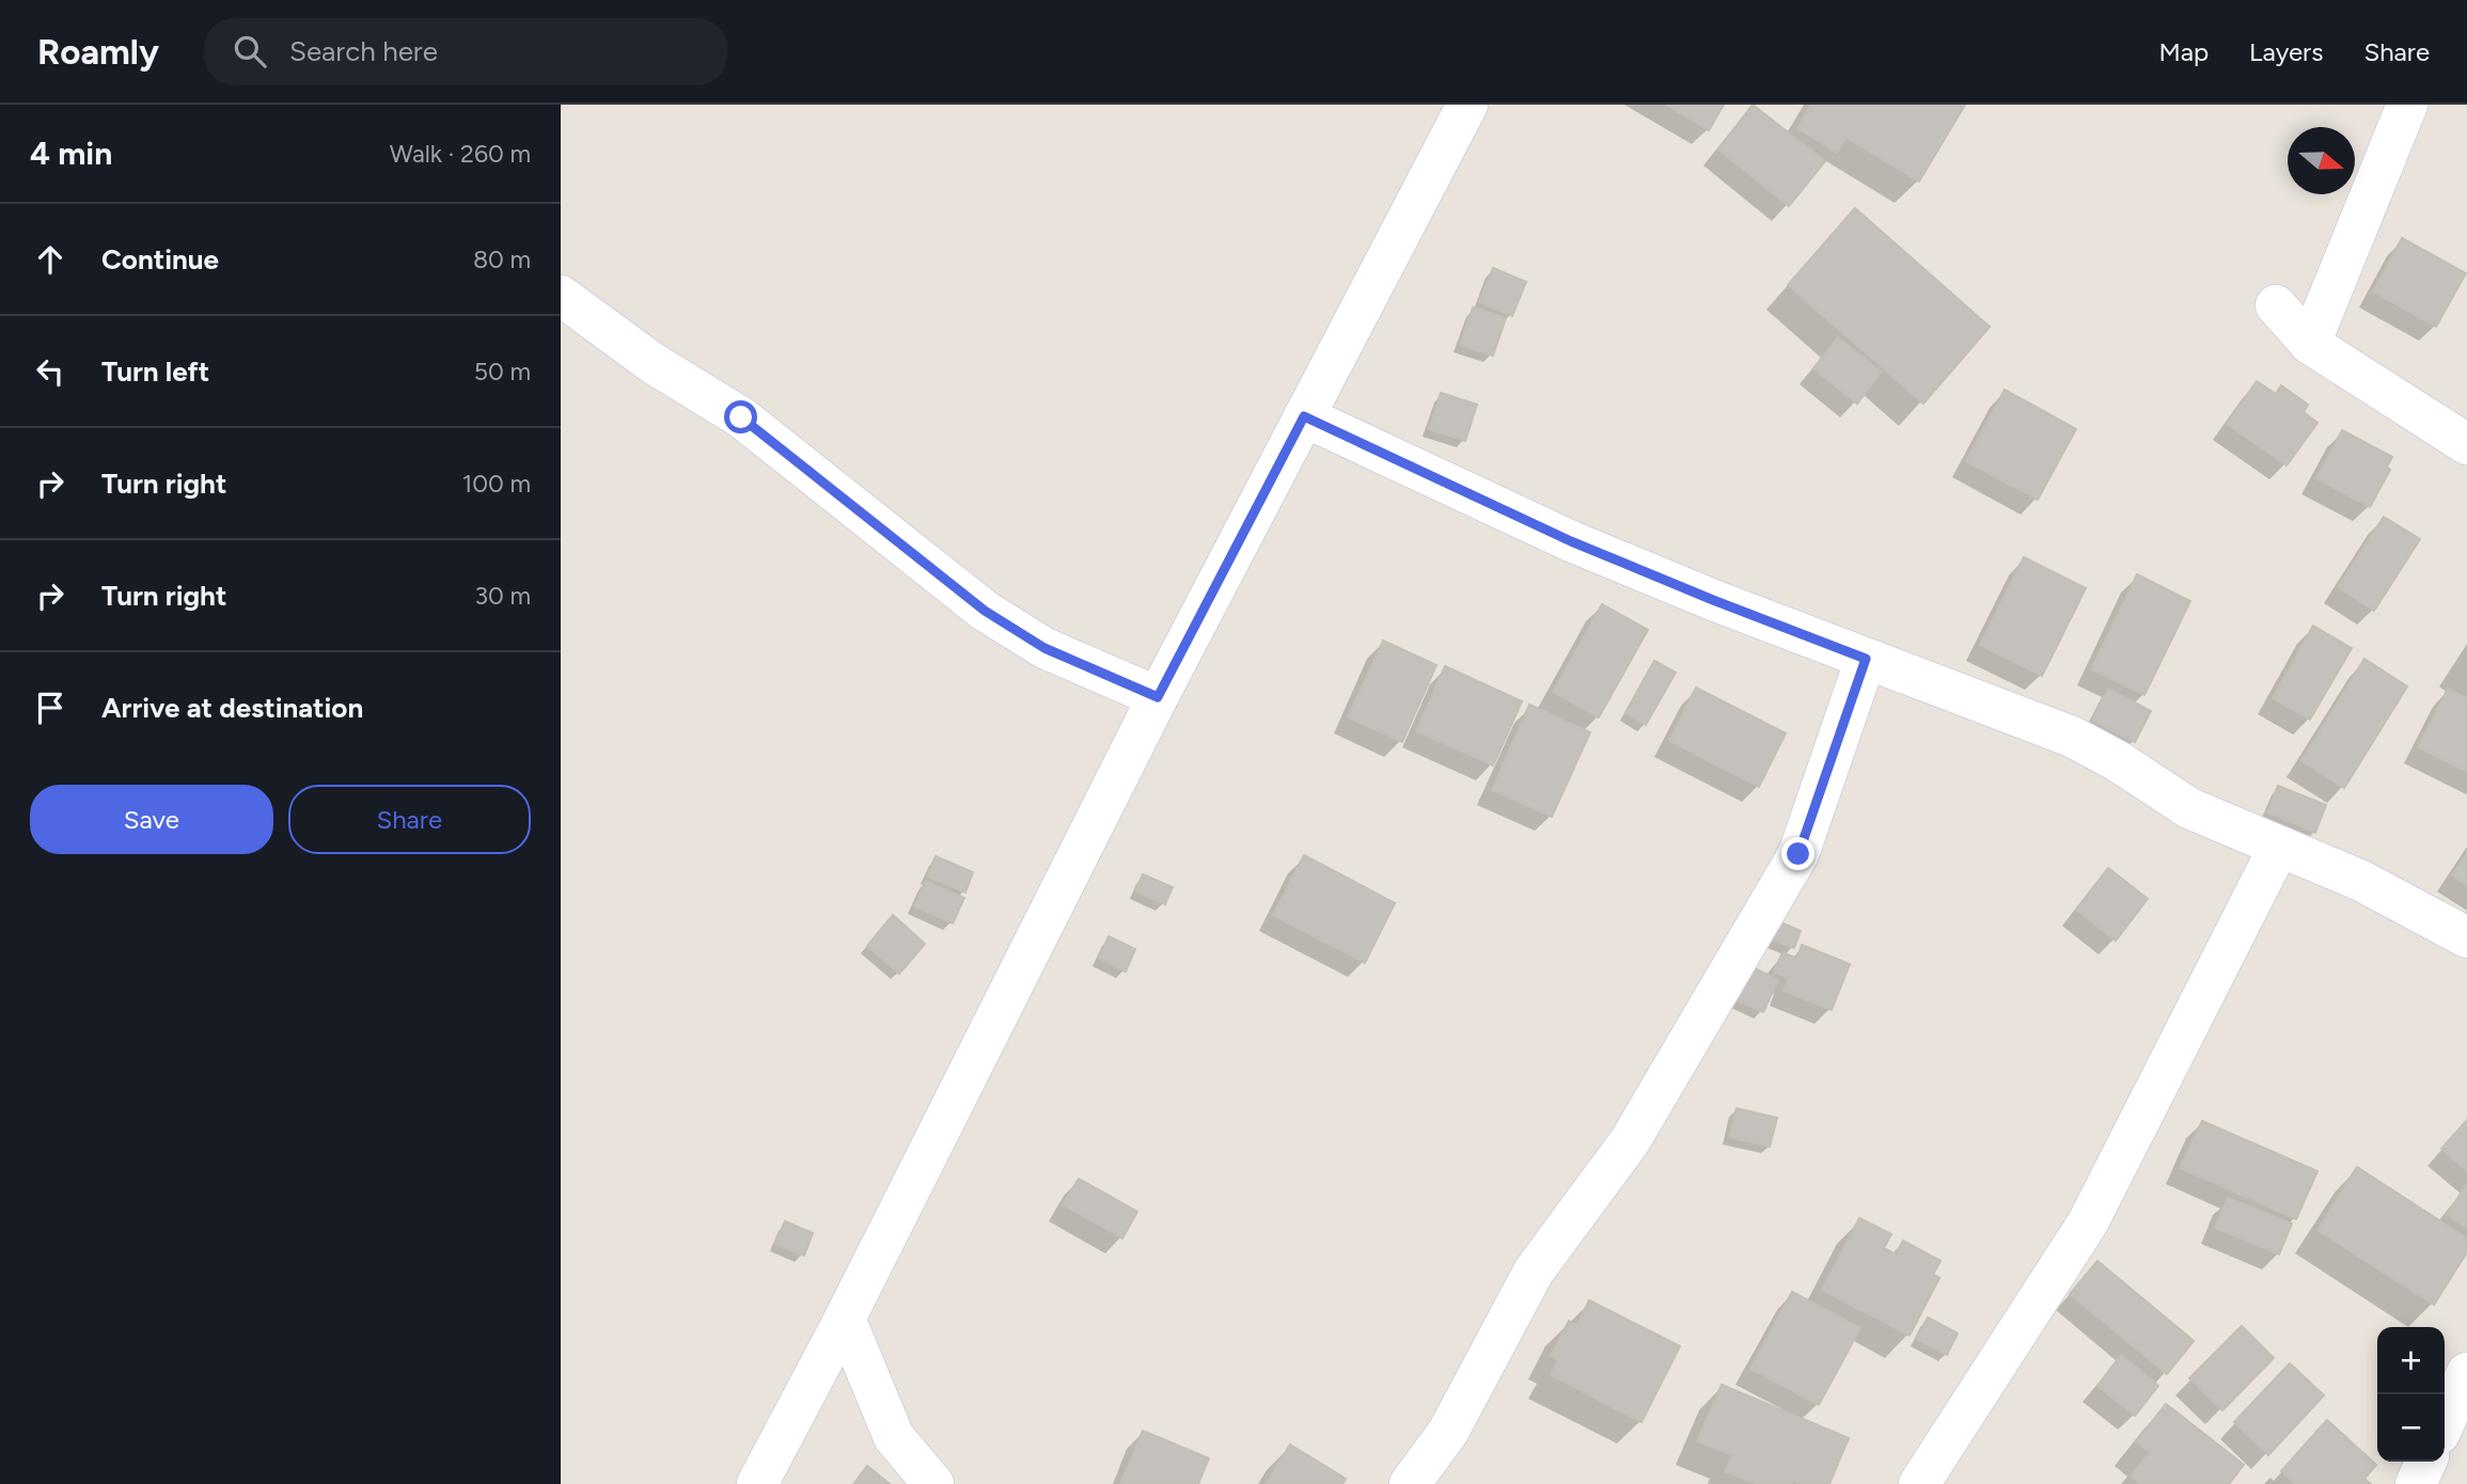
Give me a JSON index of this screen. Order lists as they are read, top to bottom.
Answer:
{
  "north": "right",
  "page": {
    "header": "Roamly",
    "search": "Search here",
    "nav": ["Map", "Layers", "Share"],
    "heading": ["4 min", "Walk · 260 m"],
    "list": [
      ["Continue", "80 m"],
      ["Turn left", "50 m"],
      ["Turn right", "100 m"],
      ["Turn right", "30 m"],
      "Arrive at destination"
    ],
    "buttons": ["Save", "Share"],
    "map_buttons": ["+", "−"]
  }
}
